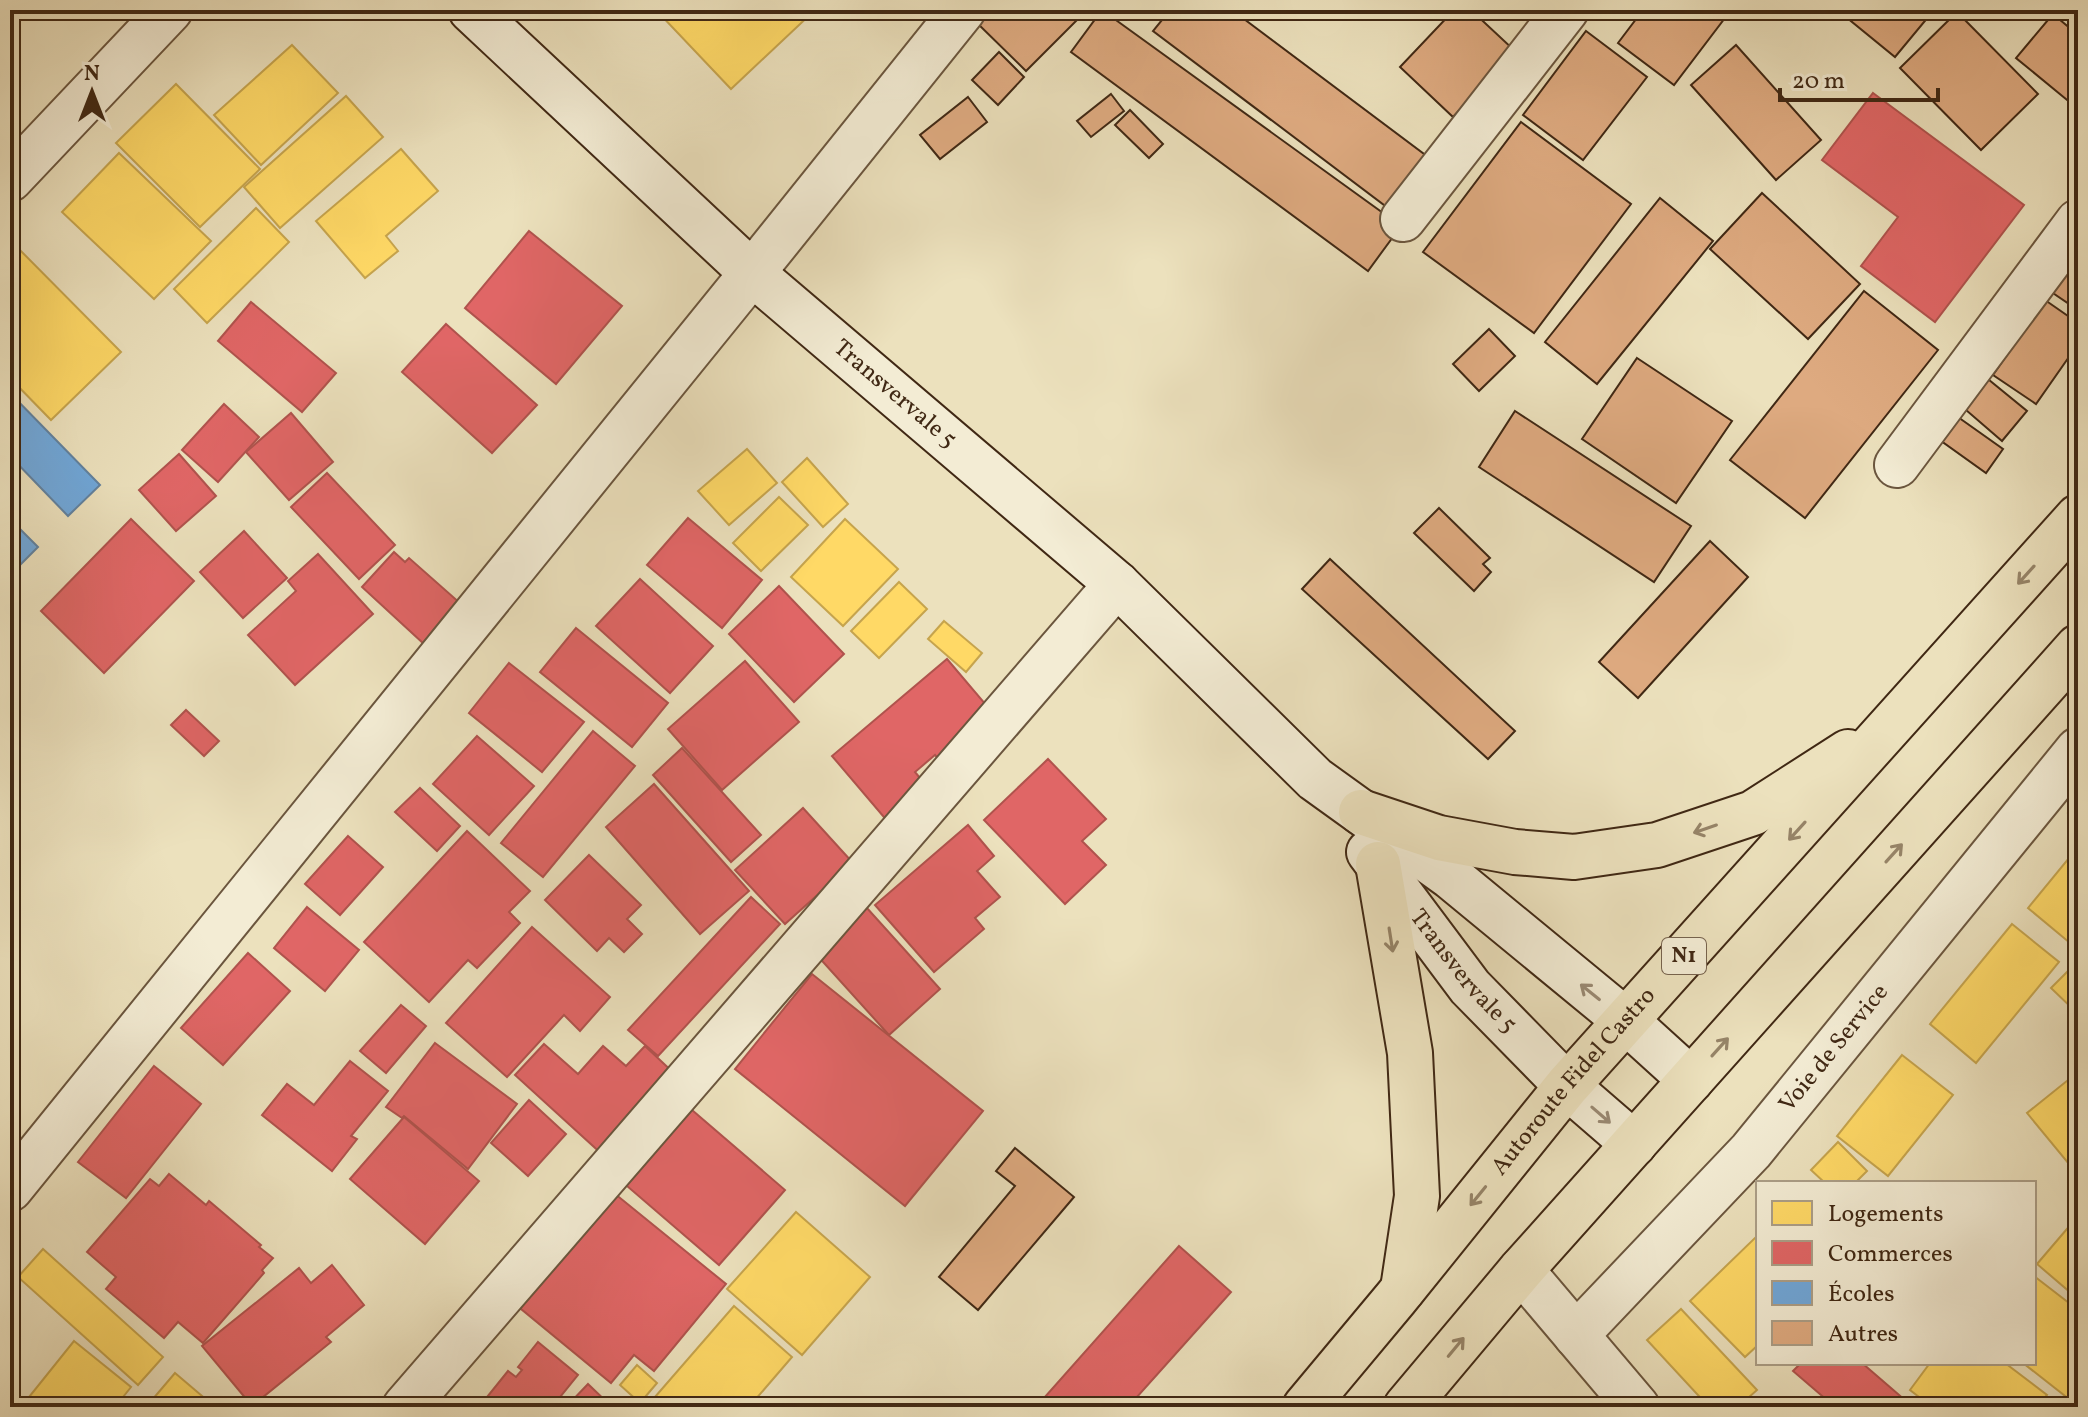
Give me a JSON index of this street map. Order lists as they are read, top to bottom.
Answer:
{
  "streets": {
    "highway": ["N1", "Autoroute Fidel Castro"],
    "street": ["Transvervale 5", "Voie de Service"]
  },
  "crossings": [
    ["Transvervale 5", "Autoroute Fidel Castro"]
  ],
  "legend": [
    "Logements",
    "Commerces",
    "Écoles",
    "Autres"
  ],
  "scale_bar": "20 m",
  "north": "top"
}
